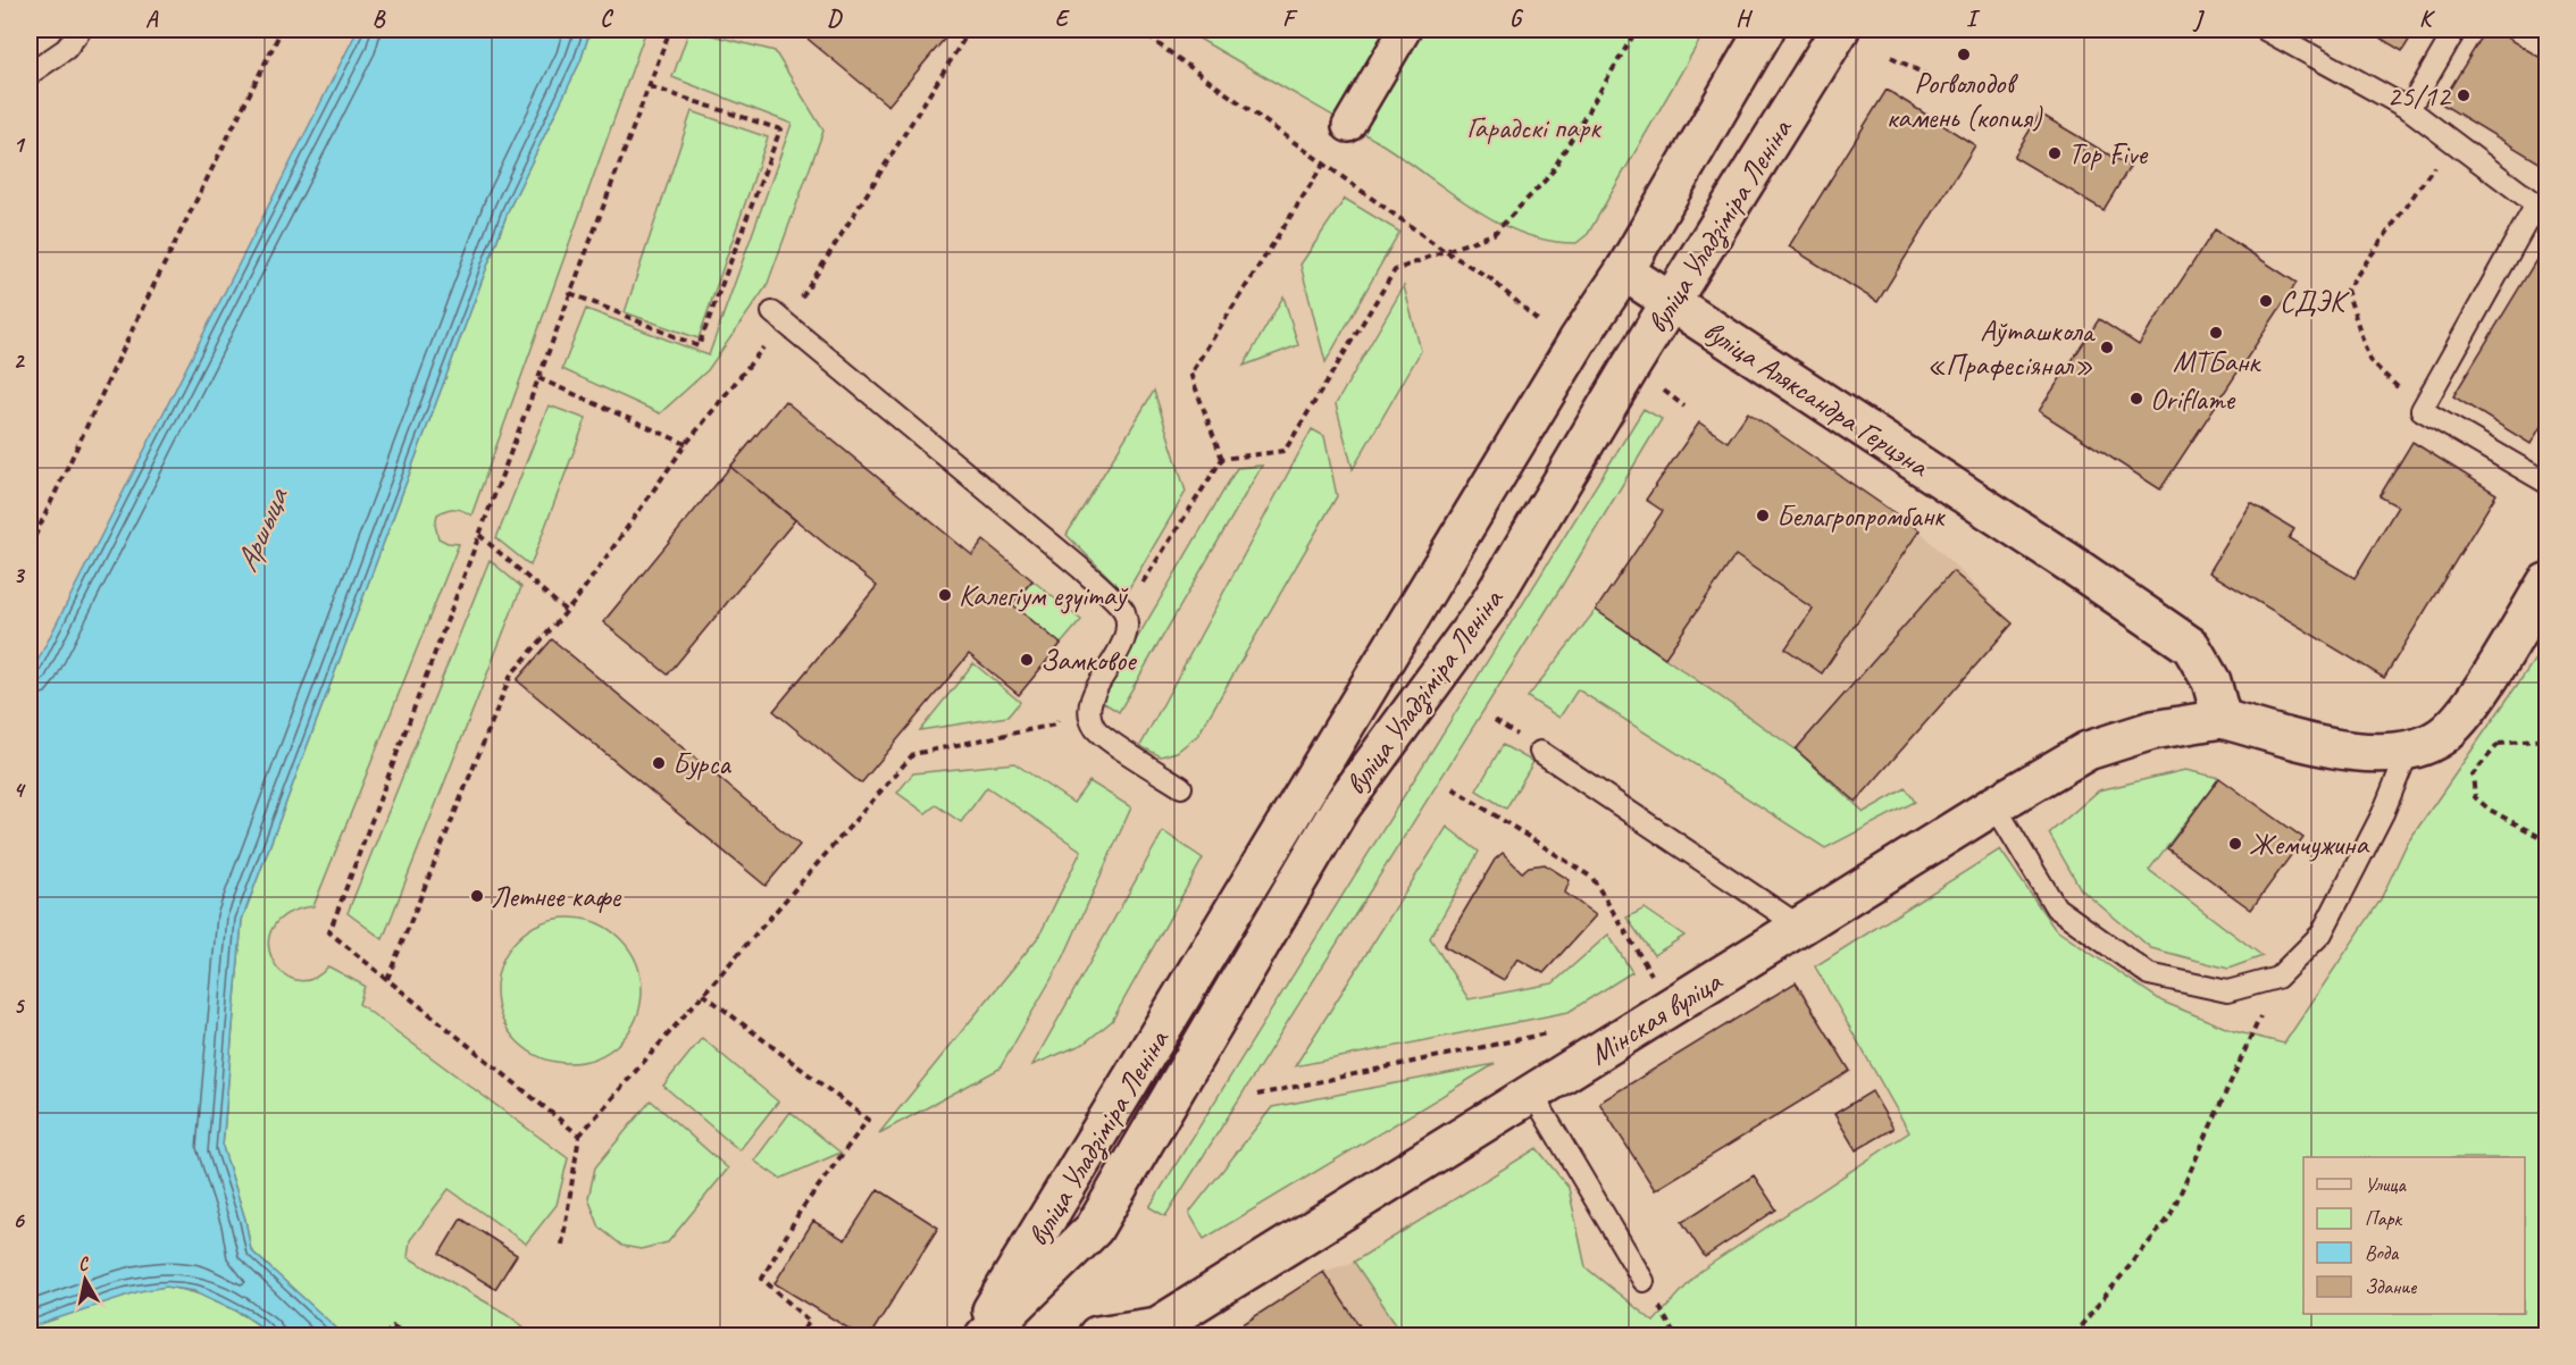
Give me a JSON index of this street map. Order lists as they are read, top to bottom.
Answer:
{
  "streets": {
    "main road": ["вуліца Уладзіміра Леніна", "вуліца Аляксандра Герцэна", "Мінская вуліца"]
  },
  "crossings": [
    ["вуліца Уладзіміра Леніна", "вуліца Аляксандра Герцэна"],
    ["вуліца Аляксандра Герцэна", "Мінская вуліца"]
  ],
  "water": ["Аршыца"],
  "parks": ["Гарадскі парк"],
  "places": [
    "Рогволодов камень (копия)",
    "25/12",
    "Top Five",
    "СДЭК",
    "МТБанк",
    "Аўташкола «Прафесіянал»",
    "Oriflame",
    "Белагропромбанк",
    "Калегіум езуітаў",
    "Замковое",
    "Бурса",
    "Жемчужина",
    "Летнее кафе"
  ],
  "legend": [
    "Улица",
    "Парк",
    "Вода",
    "Здание"
  ],
  "north": "top",
  "grid": {
    "columns": [
      "A",
      "B",
      "C",
      "D",
      "E",
      "F",
      "G",
      "H",
      "I",
      "J",
      "K"
    ],
    "rows": [
      "1",
      "2",
      "3",
      "4",
      "5",
      "6"
    ]
  }
}
